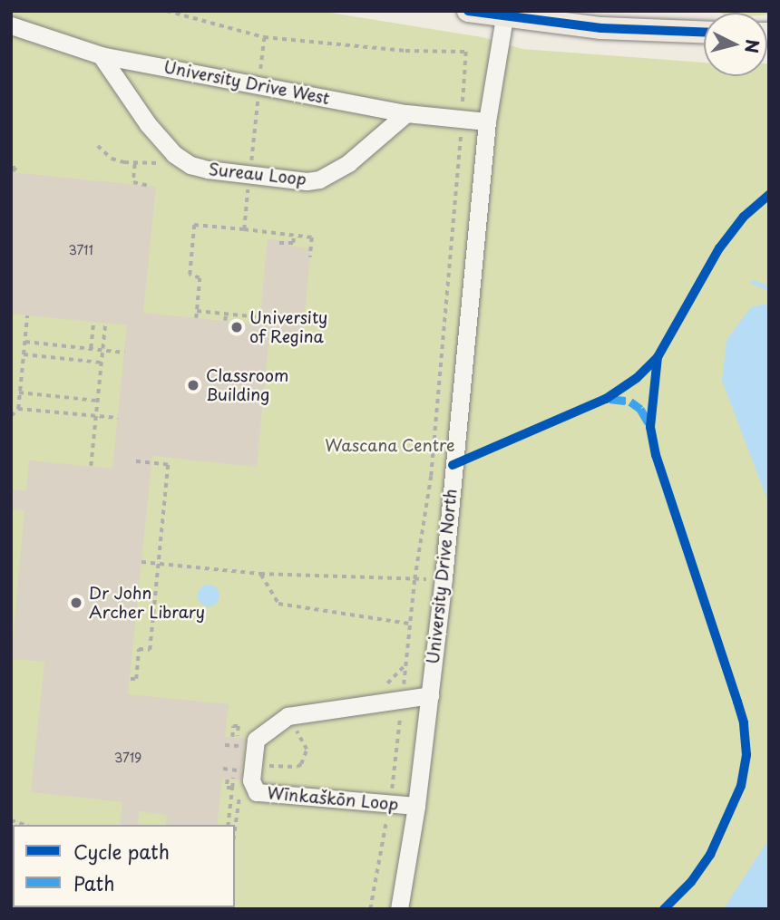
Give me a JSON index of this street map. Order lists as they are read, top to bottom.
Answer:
{
  "streets": {
    "street": [
      "University Drive West",
      "Sureau Loop",
      "University Drive North",
      "Wīnkaškōn Loop"
    ]
  },
  "crossings": [
    ["University Drive West", "Sureau Loop"],
    ["University Drive West", "University Drive North"],
    ["University Drive North", "Wīnkaškōn Loop"]
  ],
  "parks": ["Wascana Centre"],
  "places": ["University of Regina", "Classroom Building", "Dr John Archer Library"],
  "house_numbers": ["3711", "3719"],
  "legend": ["Cycle path", "Path"],
  "north": "right"
}
